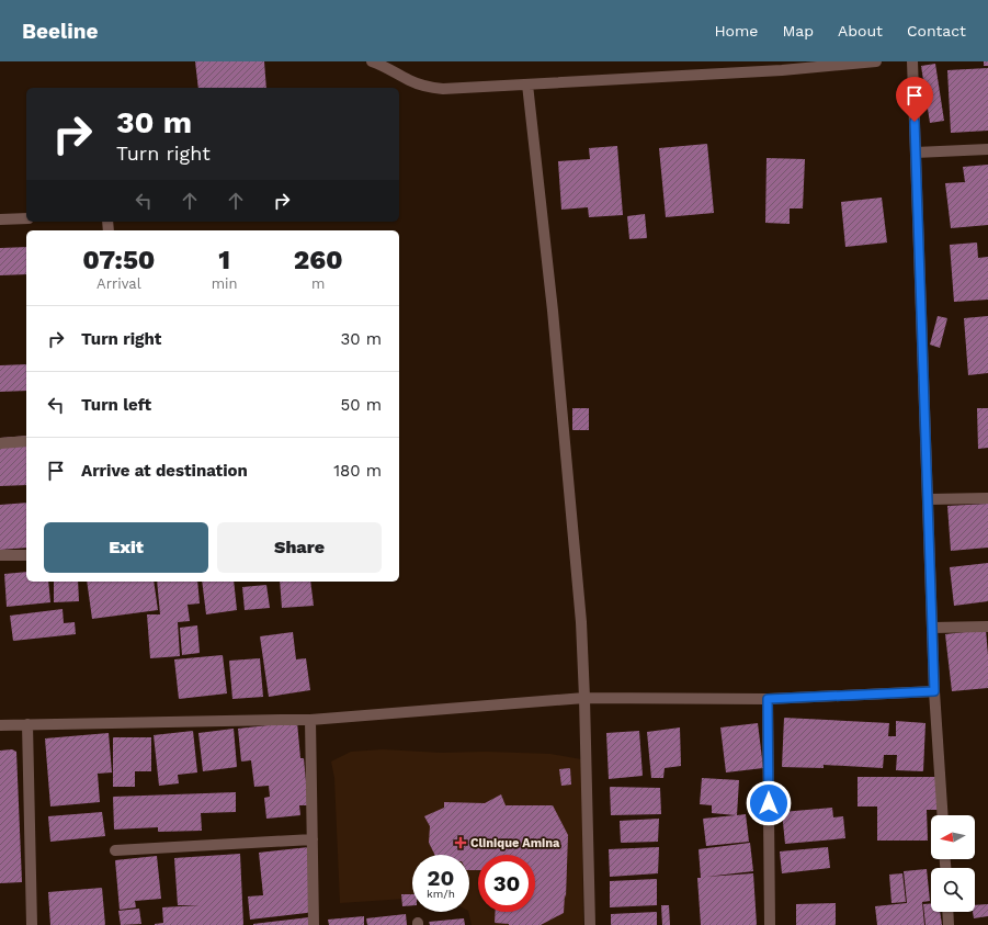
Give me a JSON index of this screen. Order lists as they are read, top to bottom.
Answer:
{
  "places": {
    "health": ["Clinique Amina"]
  },
  "north": "left",
  "page": {
    "header": "Beeline",
    "nav": [
      "Home",
      "Map",
      "About",
      "Contact"
    ],
    "turn": ["30 m", "Turn right"],
    "eta": [
      "07:50",
      "Arrival",
      "1",
      "min",
      "260",
      "m"
    ],
    "list": [
      {
        "name": "Turn right",
        "value": "30 m"
      },
      {
        "name": "Turn left",
        "value": "50 m"
      },
      {
        "name": "Arrive at destination",
        "value": "180 m"
      }
    ],
    "buttons": ["Exit", "Share"],
    "speed": "20 km/h",
    "limit": "30"
  }
}
